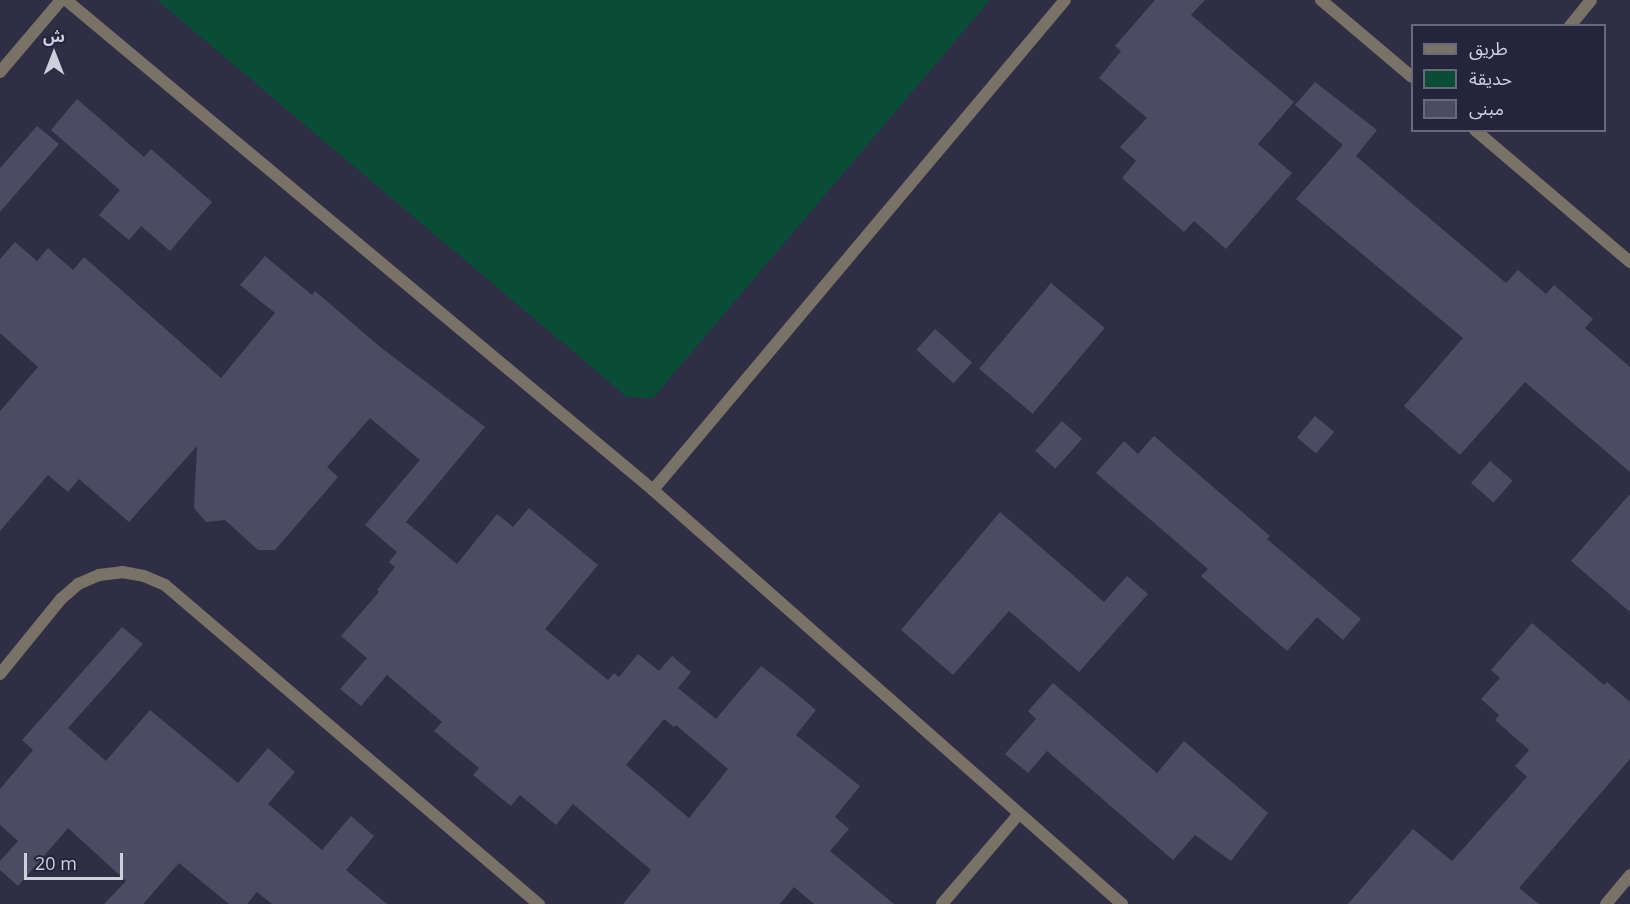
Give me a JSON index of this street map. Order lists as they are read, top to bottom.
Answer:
{
  "legend": ["طريق", "حديقة", "مبنى"],
  "scale_bar": "20 m",
  "north": "top"
}
